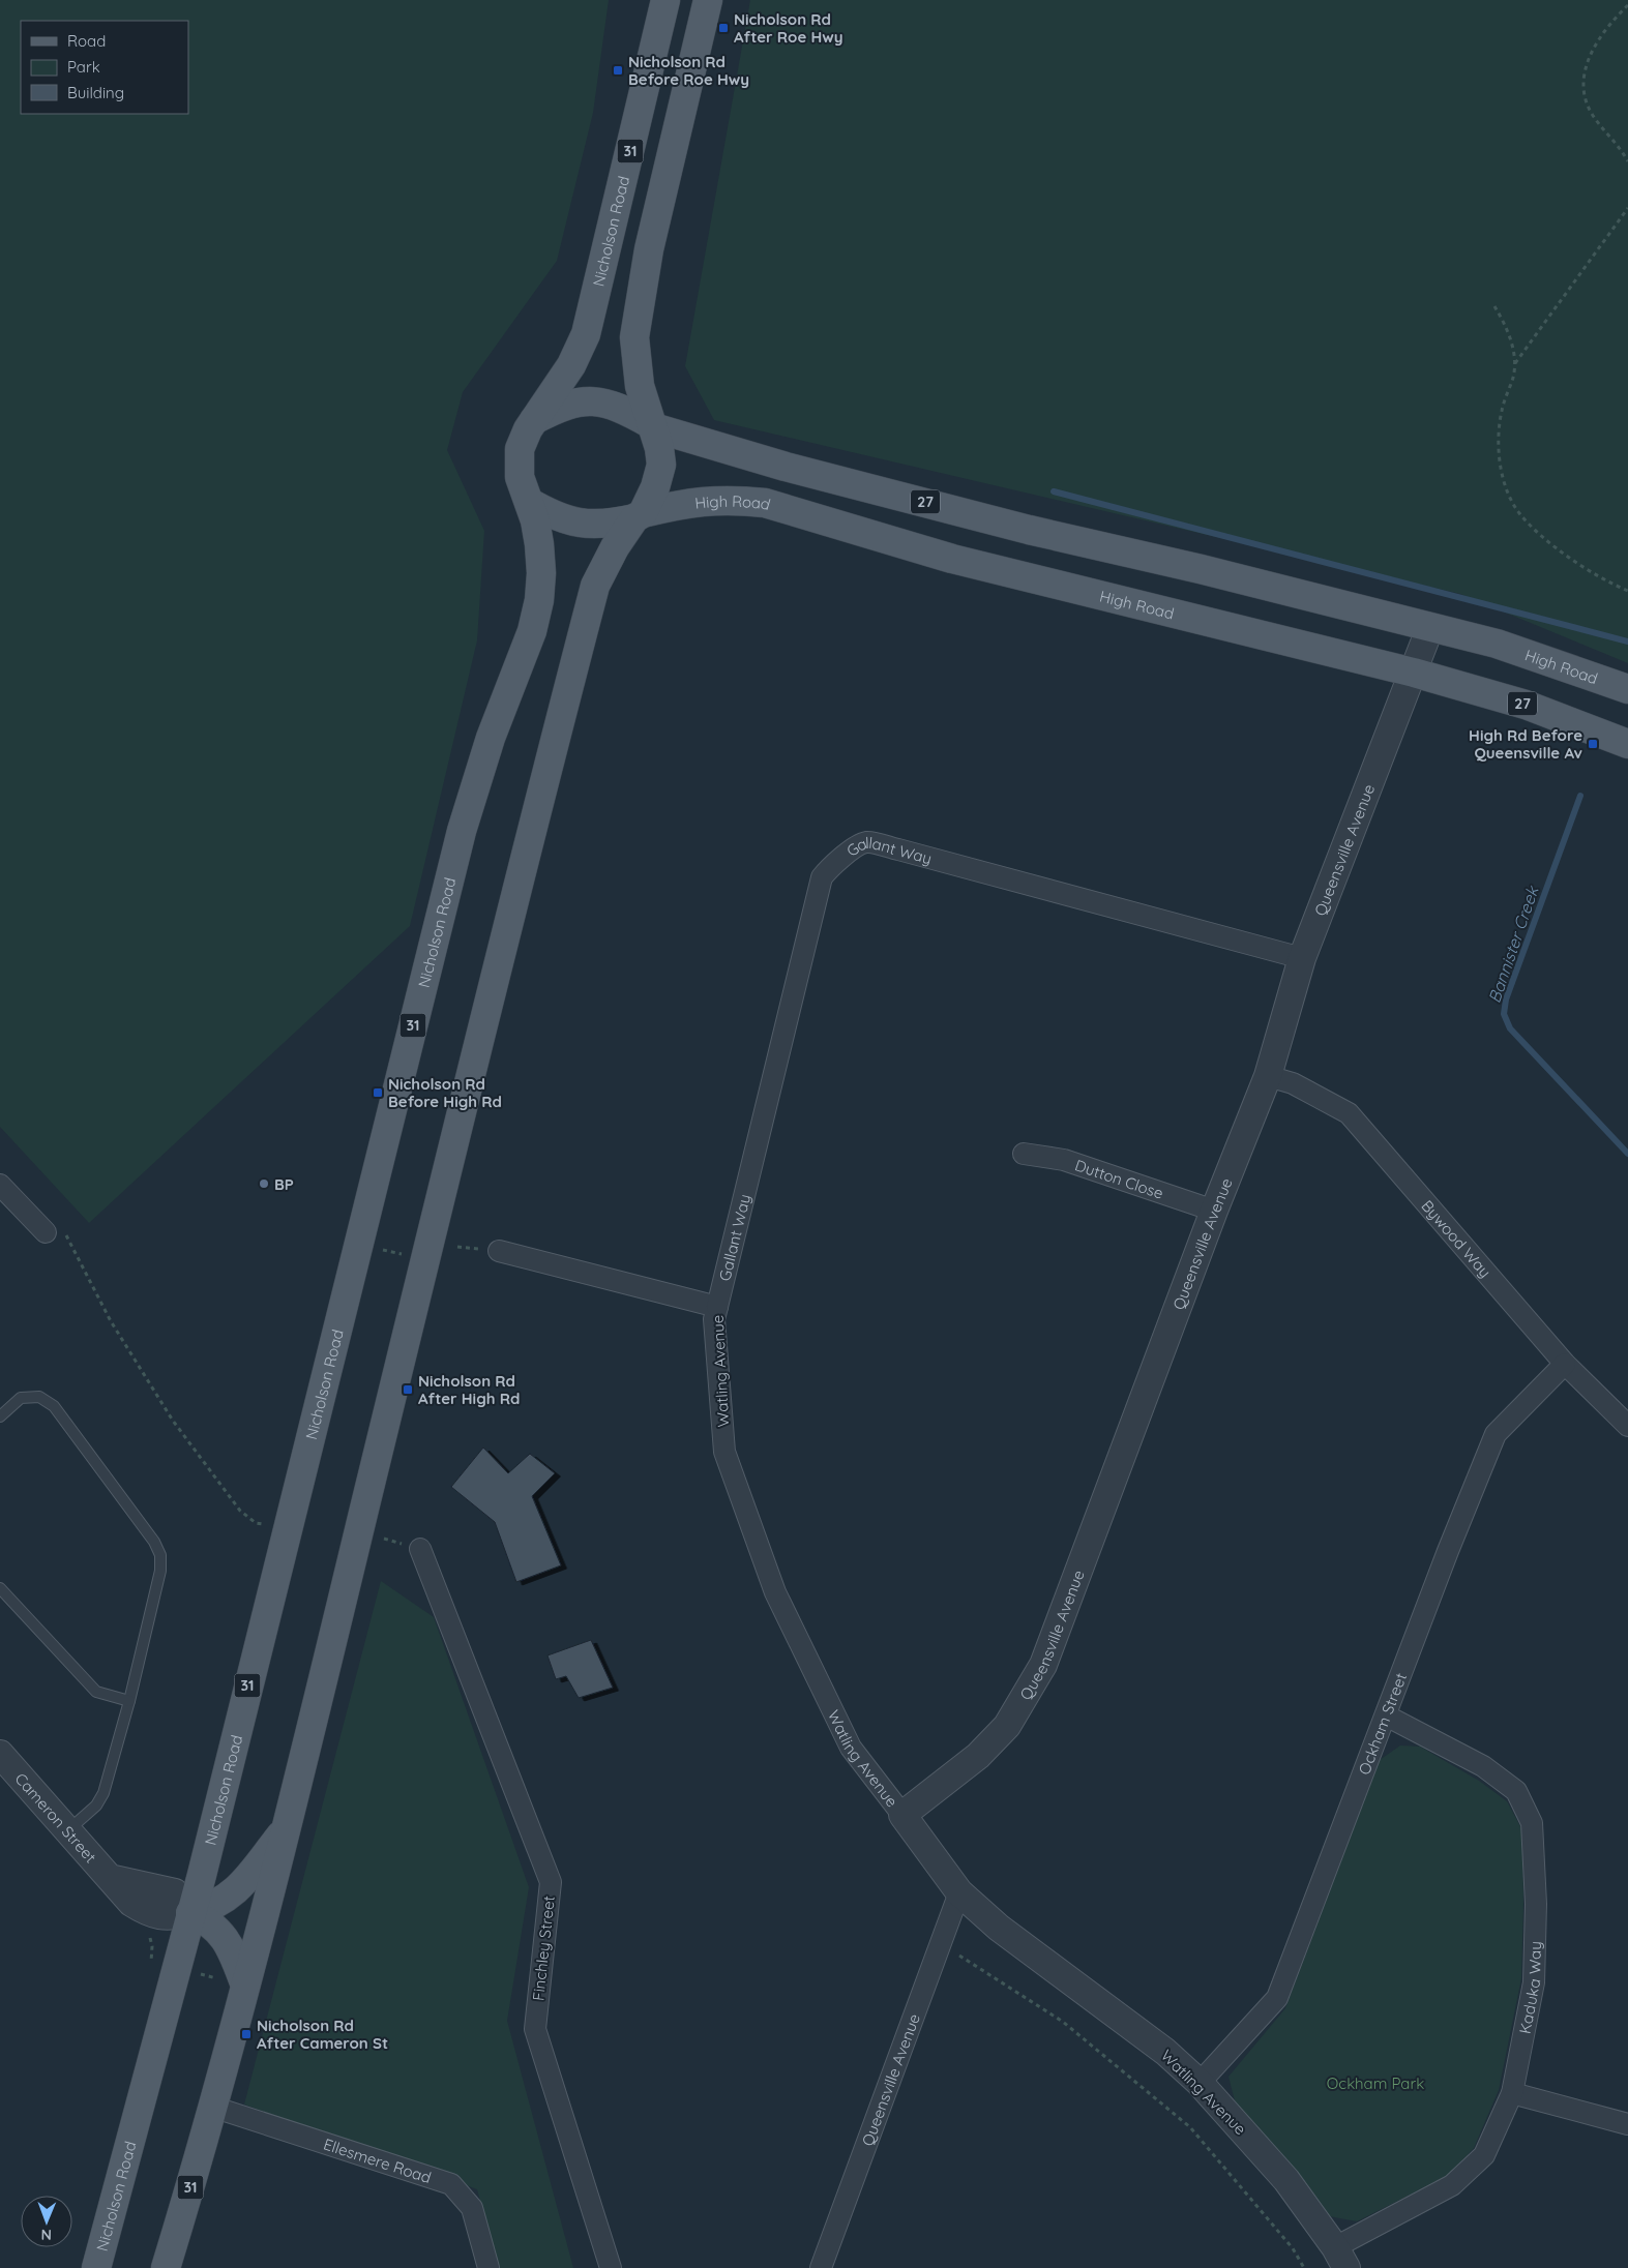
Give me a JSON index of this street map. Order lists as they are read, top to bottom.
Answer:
{
  "streets": {
    "main road": [
      "31",
      "Nicholson Road",
      "27",
      "High Road"
    ],
    "street": [
      "Queensville Avenue",
      "Gallant Way",
      "Dutton Close",
      "Bywood Way",
      "Watling Avenue",
      "Ockham Street",
      "Cameron Street",
      "Finchley Street",
      "Kaduka Way",
      "Ellesmere Road"
    ]
  },
  "crossings": [
    ["31", "Nicholson Road"],
    ["31", "High Road"],
    ["31", "Ellesmere Road"],
    ["Nicholson Road", "High Road"],
    ["Nicholson Road", "Cameron Street"],
    ["High Road", "Queensville Avenue"],
    ["Queensville Avenue", "Gallant Way"],
    ["Queensville Avenue", "Dutton Close"],
    ["Queensville Avenue", "Bywood Way"],
    ["Queensville Avenue", "Watling Avenue"],
    ["Gallant Way", "Watling Avenue"],
    ["Bywood Way", "Ockham Street"],
    ["Watling Avenue", "Ockham Street"],
    ["Watling Avenue", "Kaduka Way"],
    ["Ockham Street", "Kaduka Way"]
  ],
  "water": ["Bannister Creek"],
  "parks": ["Ockham Park"],
  "places": {
    "transit": [
      "Nicholson Rd After Roe Hwy",
      "Nicholson Rd Before Roe Hwy",
      "High Rd Before Queensville Av",
      "Nicholson Rd Before High Rd",
      "Nicholson Rd After High Rd",
      "Nicholson Rd After Cameron St"
    ],
    "other": ["BP"]
  },
  "legend": ["Road", "Park", "Building"],
  "north": "bottom"
}
